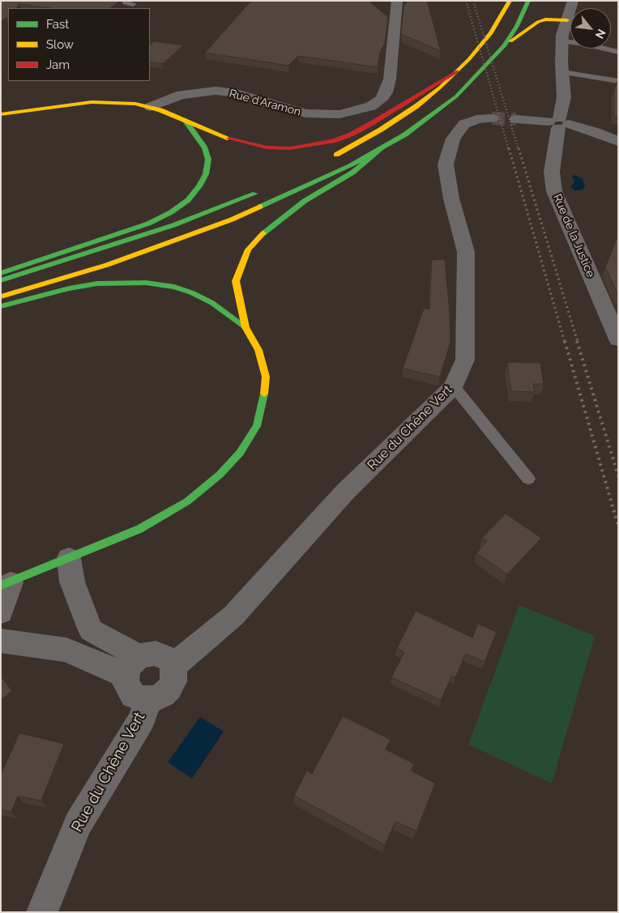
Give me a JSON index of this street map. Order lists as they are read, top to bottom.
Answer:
{
  "streets": {
    "street": ["Rue d'Aramon", "Rue de la Justice", "Rue du Chêne Vert"]
  },
  "legend": ["Fast", "Slow", "Jam"],
  "north": "bottom right"
}
